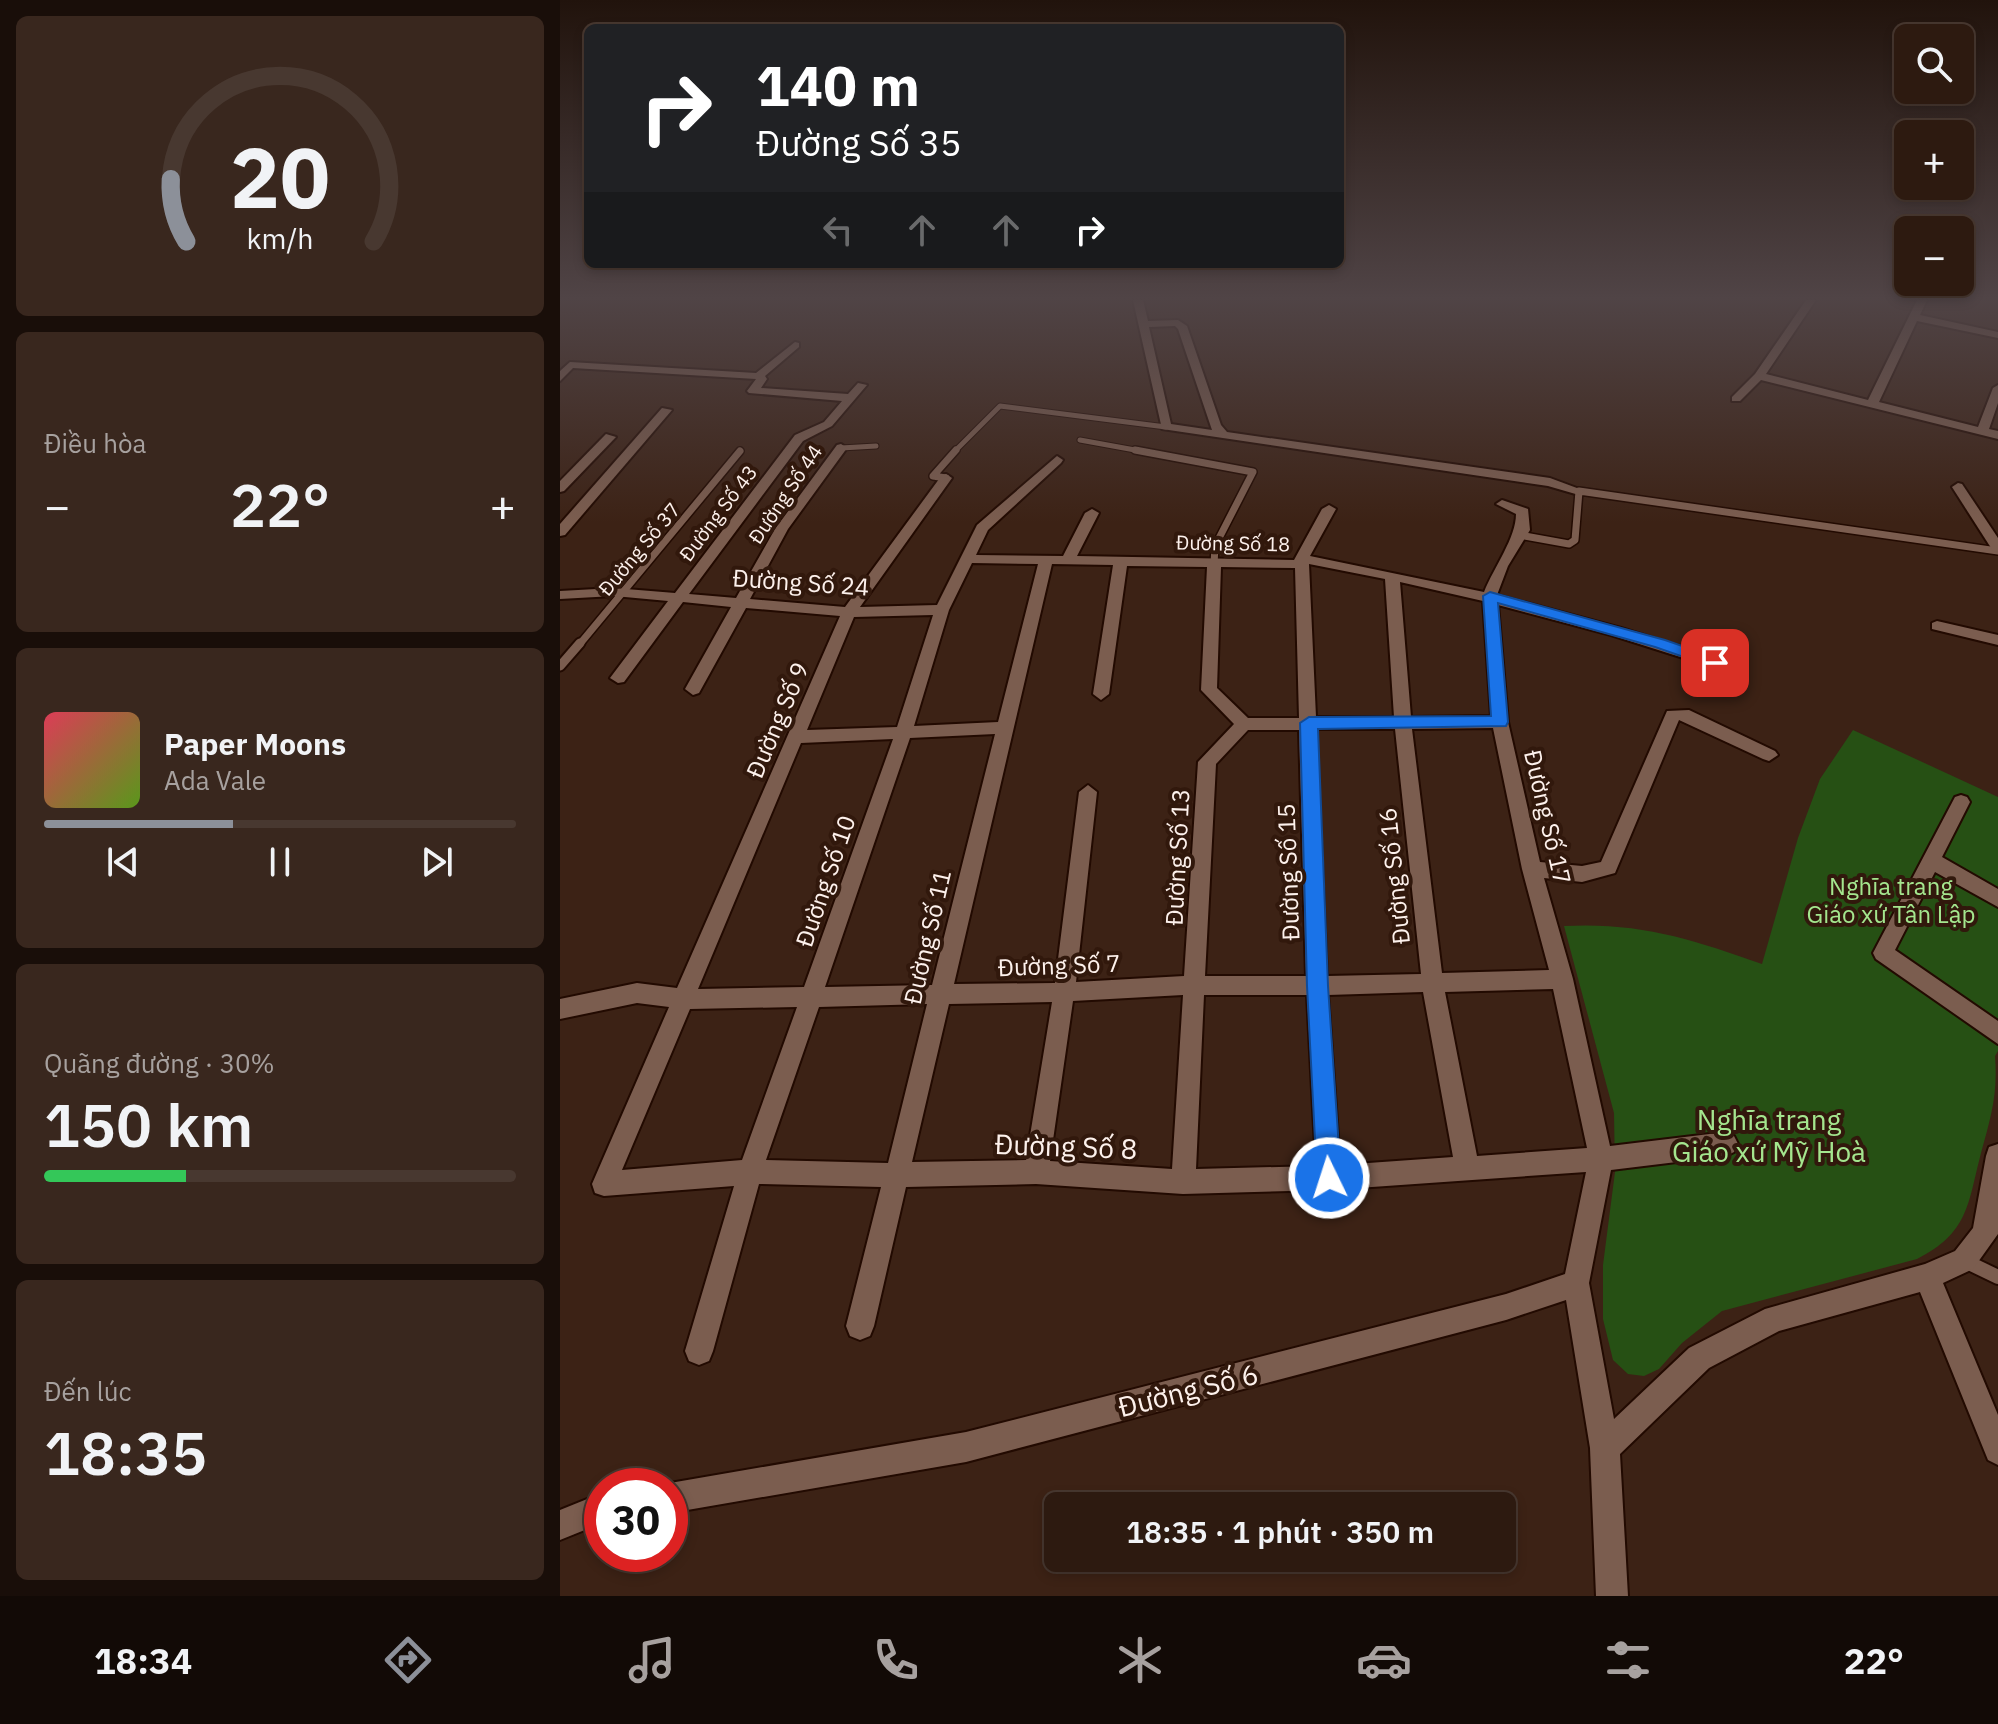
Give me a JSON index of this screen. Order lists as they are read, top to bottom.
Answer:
{
  "streets": {
    "street": [
      "Đường Số 44",
      "Đường Số 43",
      "Đường Số 18",
      "Đường Số 24",
      "Đường Số 9",
      "Đường Số 17",
      "Đường Số 13",
      "Đường Số 15",
      "Đường Số 16",
      "Đường Số 10",
      "Đường Số 11",
      "Đường Số 7",
      "Đường Số 8",
      "Đường Số 6"
    ],
    "lane": ["Đường Số 37"]
  },
  "crossings": [
    ["Đường Số 44", "Đường Số 24"],
    ["Đường Số 43", "Đường Số 24"],
    ["Đường Số 18", "Đường Số 17"],
    ["Đường Số 18", "Đường Số 15"],
    ["Đường Số 18", "Đường Số 16"],
    ["Đường Số 18", "Đường Số 10"],
    ["Đường Số 18", "Đường Số 11"],
    ["Đường Số 37", "Đường Số 24"],
    ["Đường Số 24", "Đường Số 9"],
    ["Đường Số 24", "Đường Số 10"],
    ["Đường Số 9", "Đường Số 7"],
    ["Đường Số 9", "Đường Số 8"],
    ["Đường Số 17", "Đường Số 7"],
    ["Đường Số 17", "Đường Số 8"],
    ["Đường Số 13", "Đường Số 7"],
    ["Đường Số 13", "Đường Số 8"],
    ["Đường Số 15", "Đường Số 7"],
    ["Đường Số 15", "Đường Số 8"],
    ["Đường Số 16", "Đường Số 7"],
    ["Đường Số 16", "Đường Số 8"],
    ["Đường Số 10", "Đường Số 7"],
    ["Đường Số 10", "Đường Số 8"],
    ["Đường Số 11", "Đường Số 7"],
    ["Đường Số 11", "Đường Số 8"],
    ["Đường Số 7", "Đường Số 8"]
  ],
  "parks": ["Nghĩa trang Giáo xứ Tân Lập", "Nghĩa trang Giáo xứ Mỹ Hoà"],
  "page": {
    "map_buttons": ["+", "−"],
    "turn": ["140 m", "Đường Số 35"],
    "tile": [
      "Điều hòa",
      ["Quãng đường · 30%", "150 km"],
      ["Đến lúc", "18:35"]
    ],
    "heat": ["−", "22°", "+"],
    "song": ["Paper Moons", "Ada Vale"],
    "limit": "30",
    "trip": "18:35 · 1 phút · 350 m",
    "tabs": ["18:34", "22°"],
    "gauge": ["20", "km/h"]
  }
}
